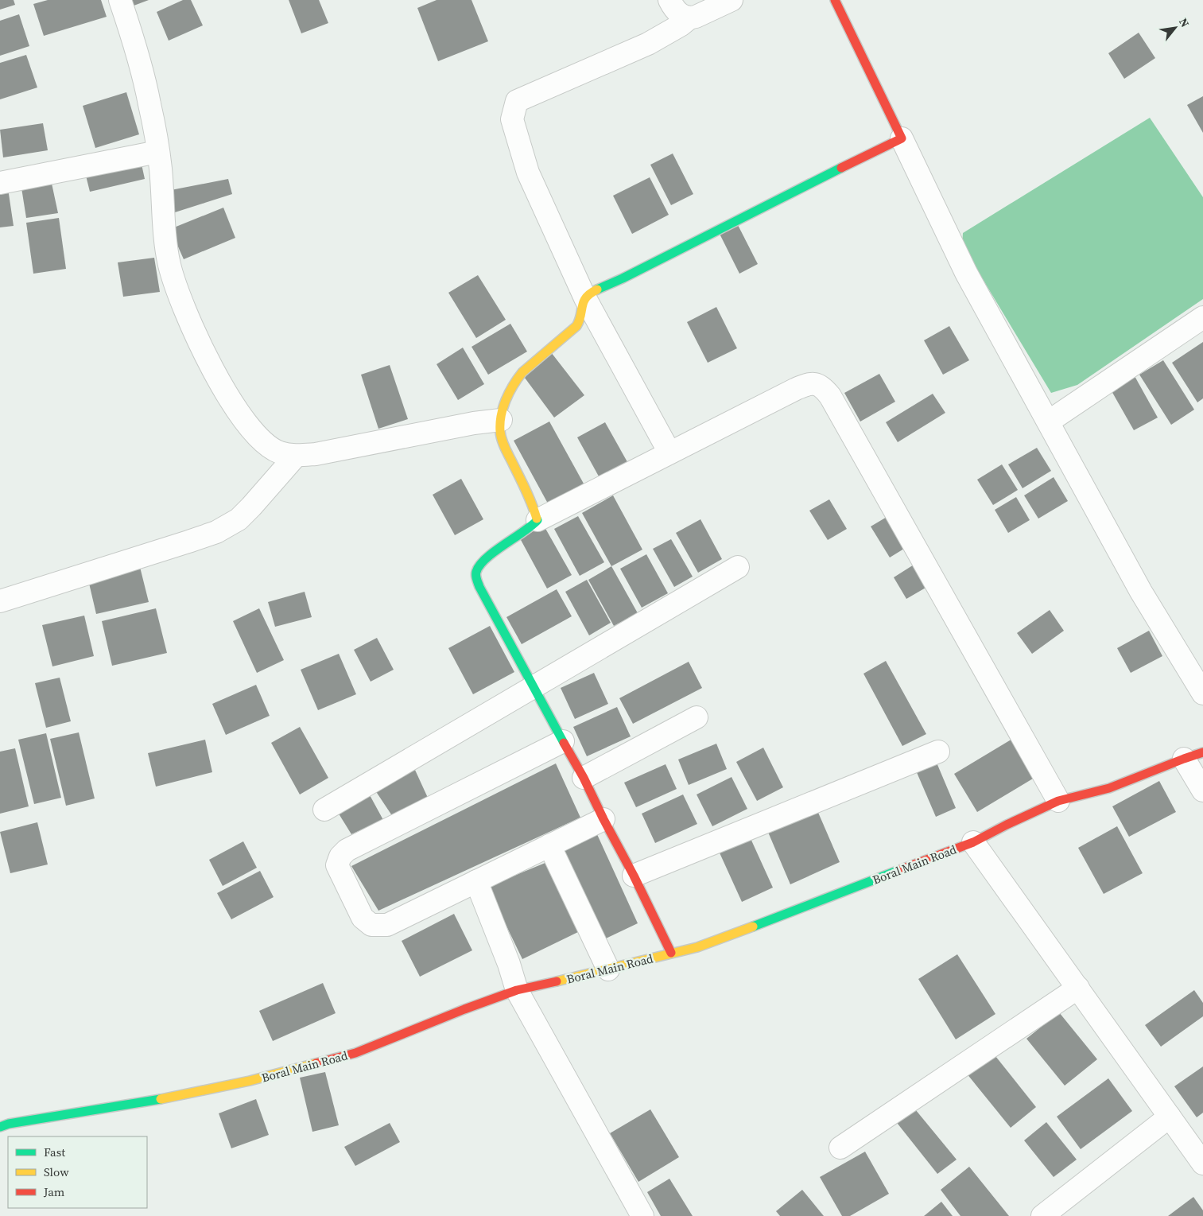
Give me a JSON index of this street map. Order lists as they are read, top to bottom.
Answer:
{
  "streets": {
    "street": ["Boral Main Road"]
  },
  "legend": ["Fast", "Slow", "Jam"],
  "north": "top right"
}
